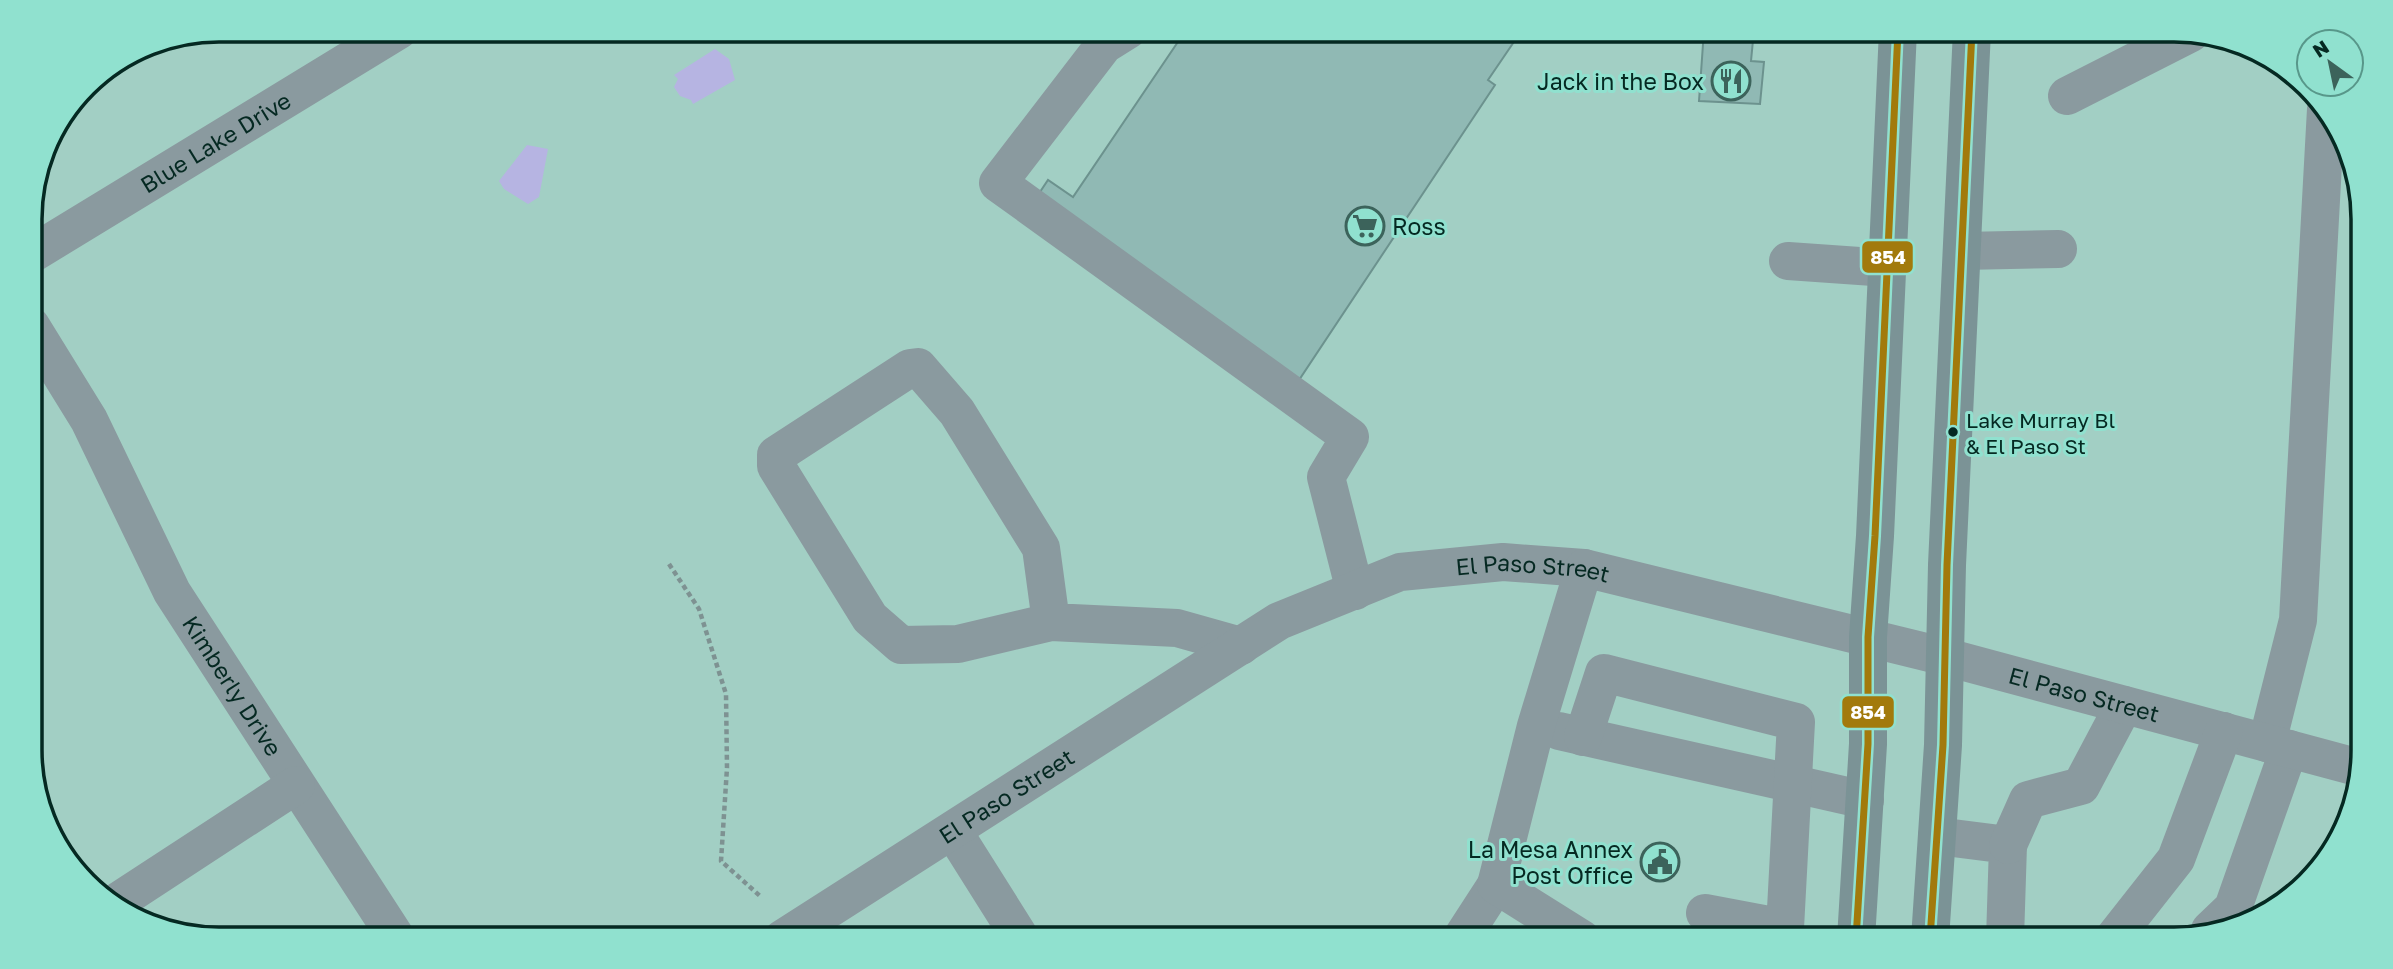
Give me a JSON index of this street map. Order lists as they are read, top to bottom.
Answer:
{
  "streets": {
    "street": ["Blue Lake Drive", "El Paso Street", "Kimberly Drive"]
  },
  "places": {
    "restaurant": ["Jack in the Box"],
    "supermarket": ["Ross"],
    "other": ["Lake Murray Bl & El Paso St"],
    "public building": ["La Mesa Annex Post Office"]
  },
  "lines": ["transit line 854"],
  "north": "top left"
}
